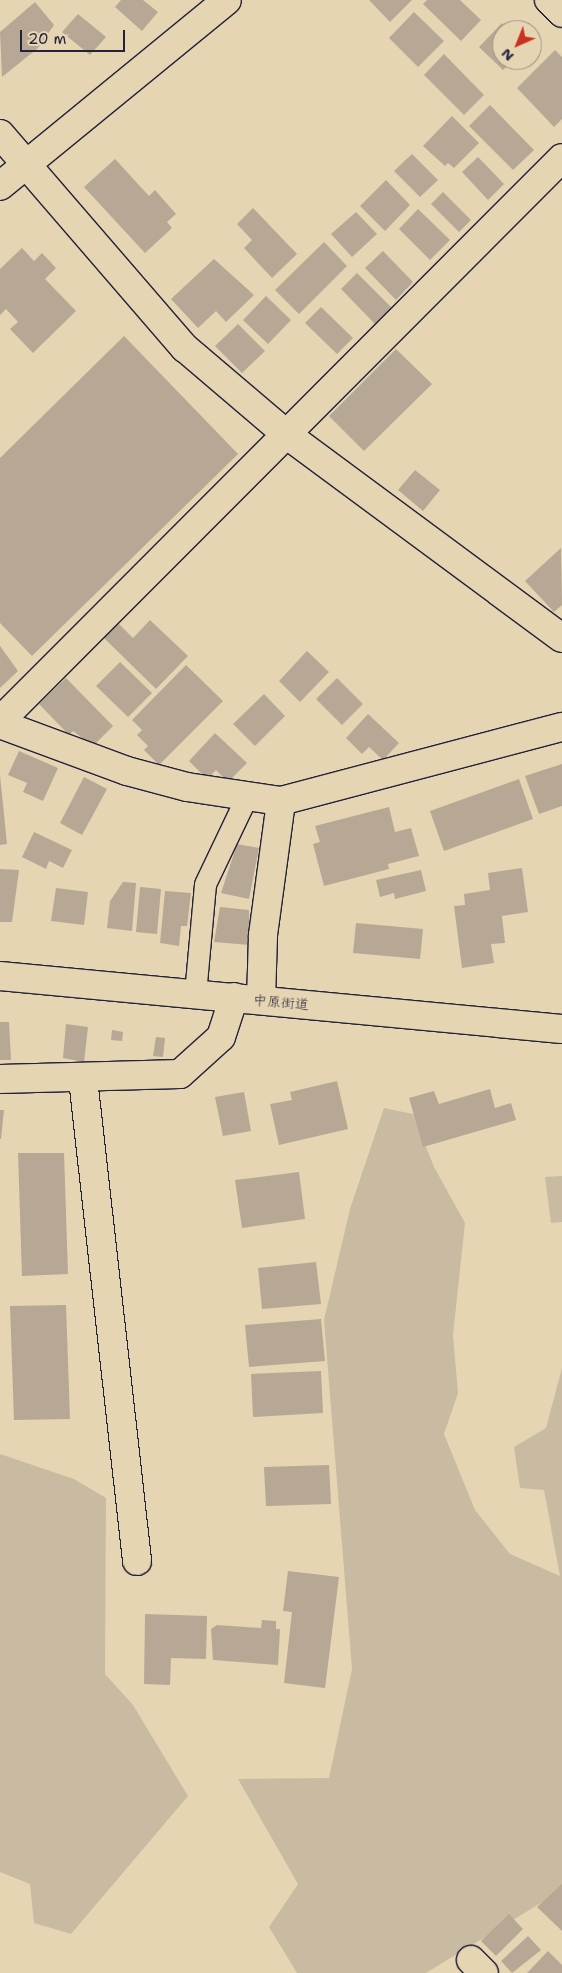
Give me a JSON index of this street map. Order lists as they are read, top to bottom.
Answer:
{
  "streets": {
    "street": ["中原街道"]
  },
  "scale_bar": "20 m",
  "north": "bottom left"
}
